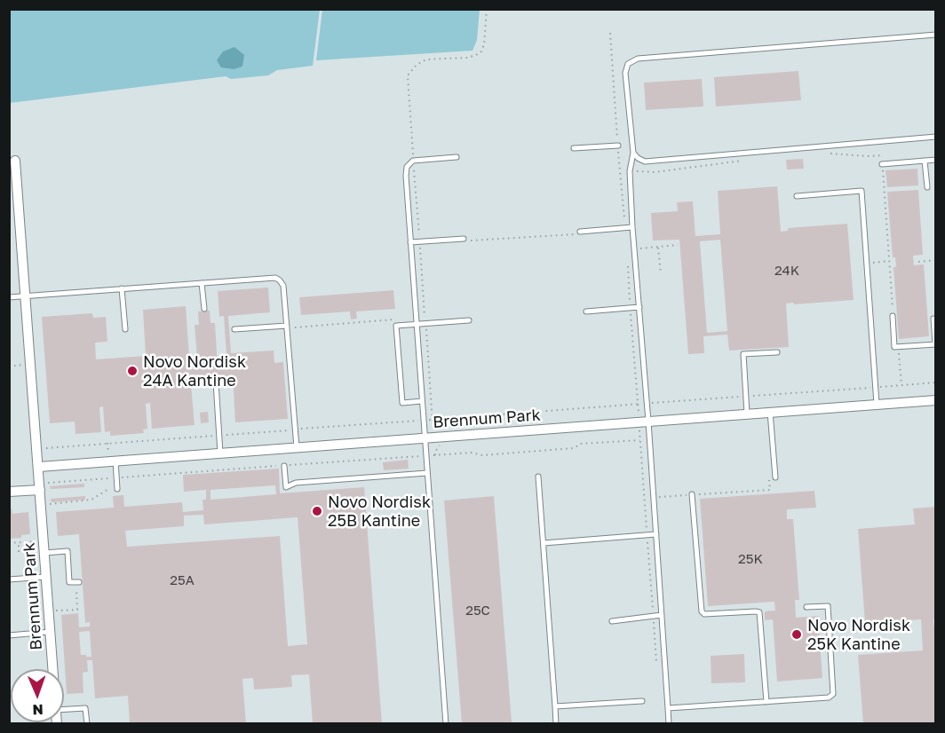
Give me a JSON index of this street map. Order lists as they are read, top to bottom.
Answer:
{
  "streets": {
    "street": ["Brennum Park"]
  },
  "places": ["Novo Nordisk 24A Kantine", "Novo Nordisk 25B Kantine", "Novo Nordisk 25K Kantine"],
  "house_numbers": [
    "24K",
    "25K",
    "25A",
    "25C"
  ],
  "north": "bottom"
}
